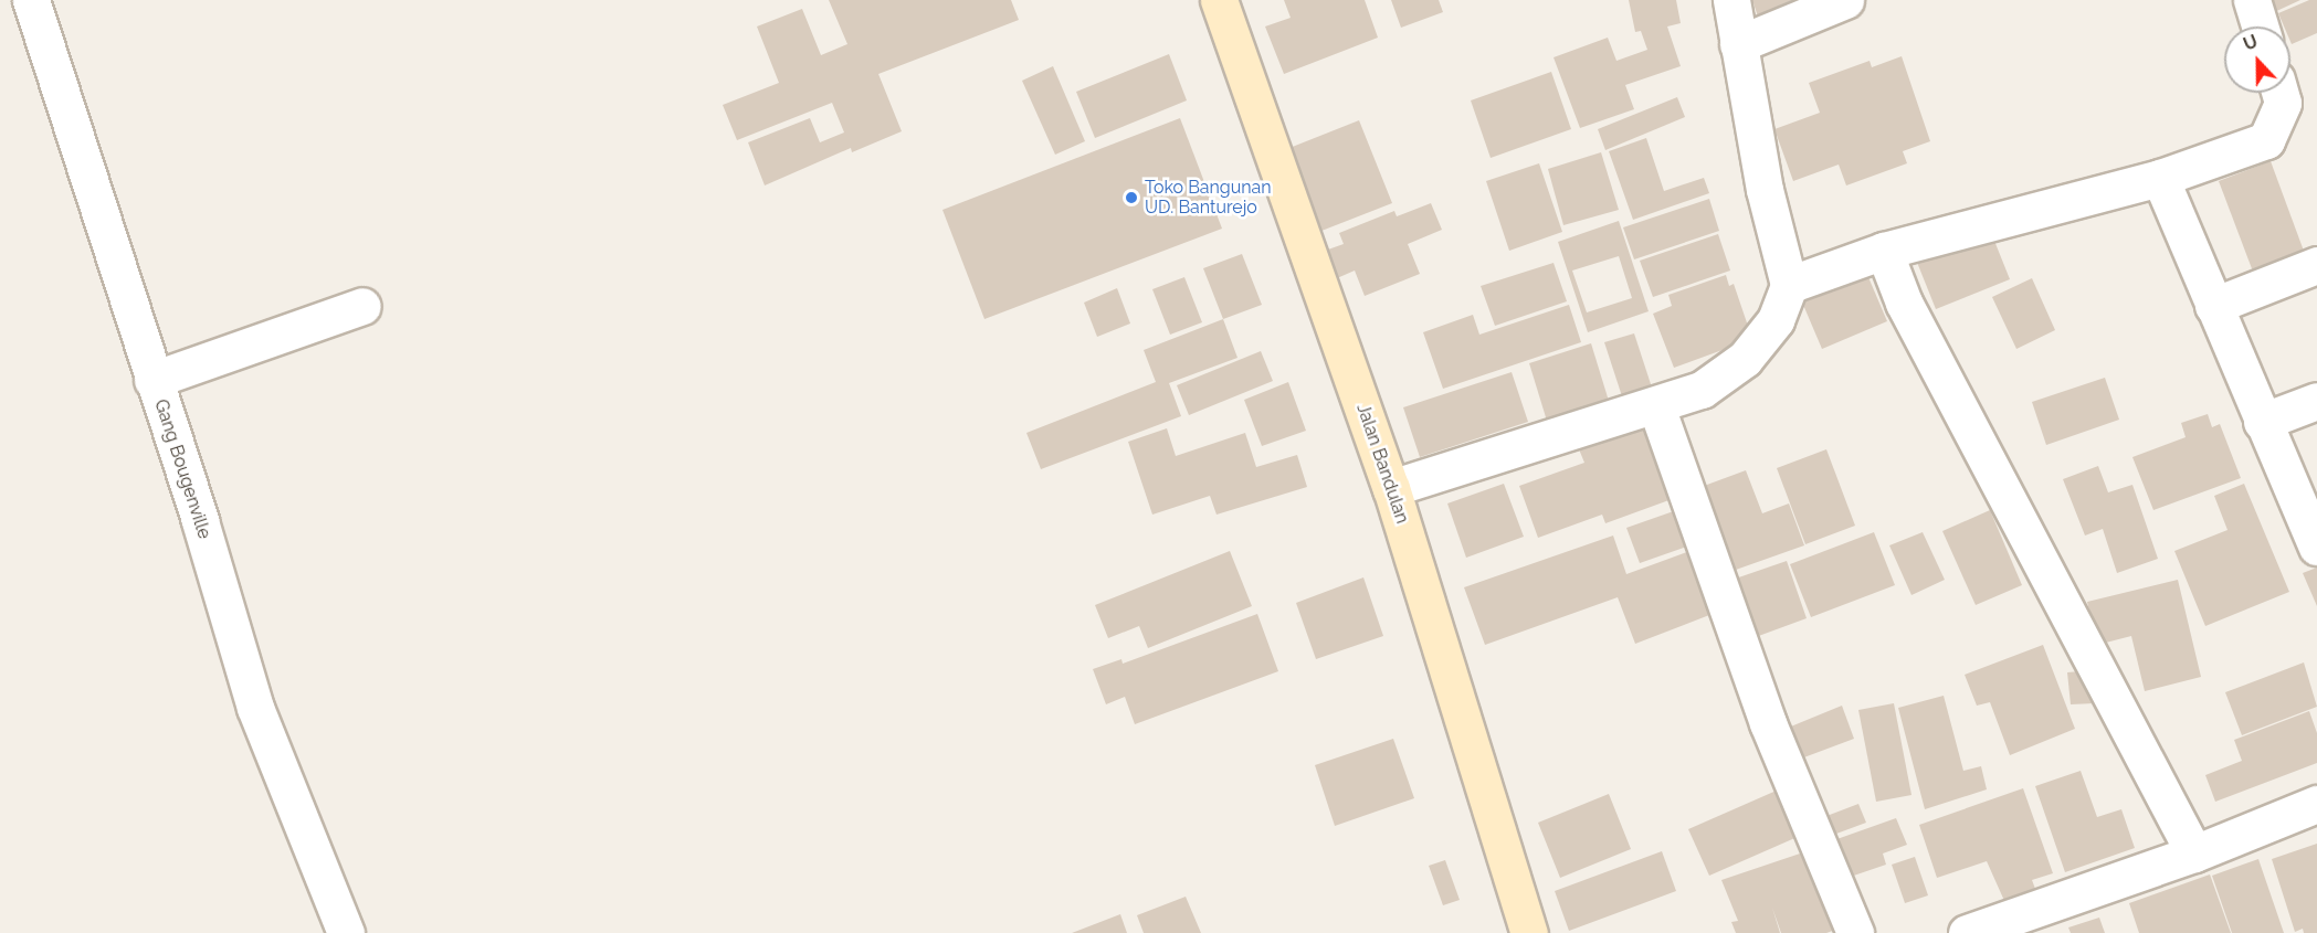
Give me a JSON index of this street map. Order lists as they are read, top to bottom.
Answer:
{
  "streets": {
    "street": ["Jalan Bandulan", "Gang Bougenville"]
  },
  "places": ["Toko Bangunan UD. Banturejo"],
  "north": "top"
}
